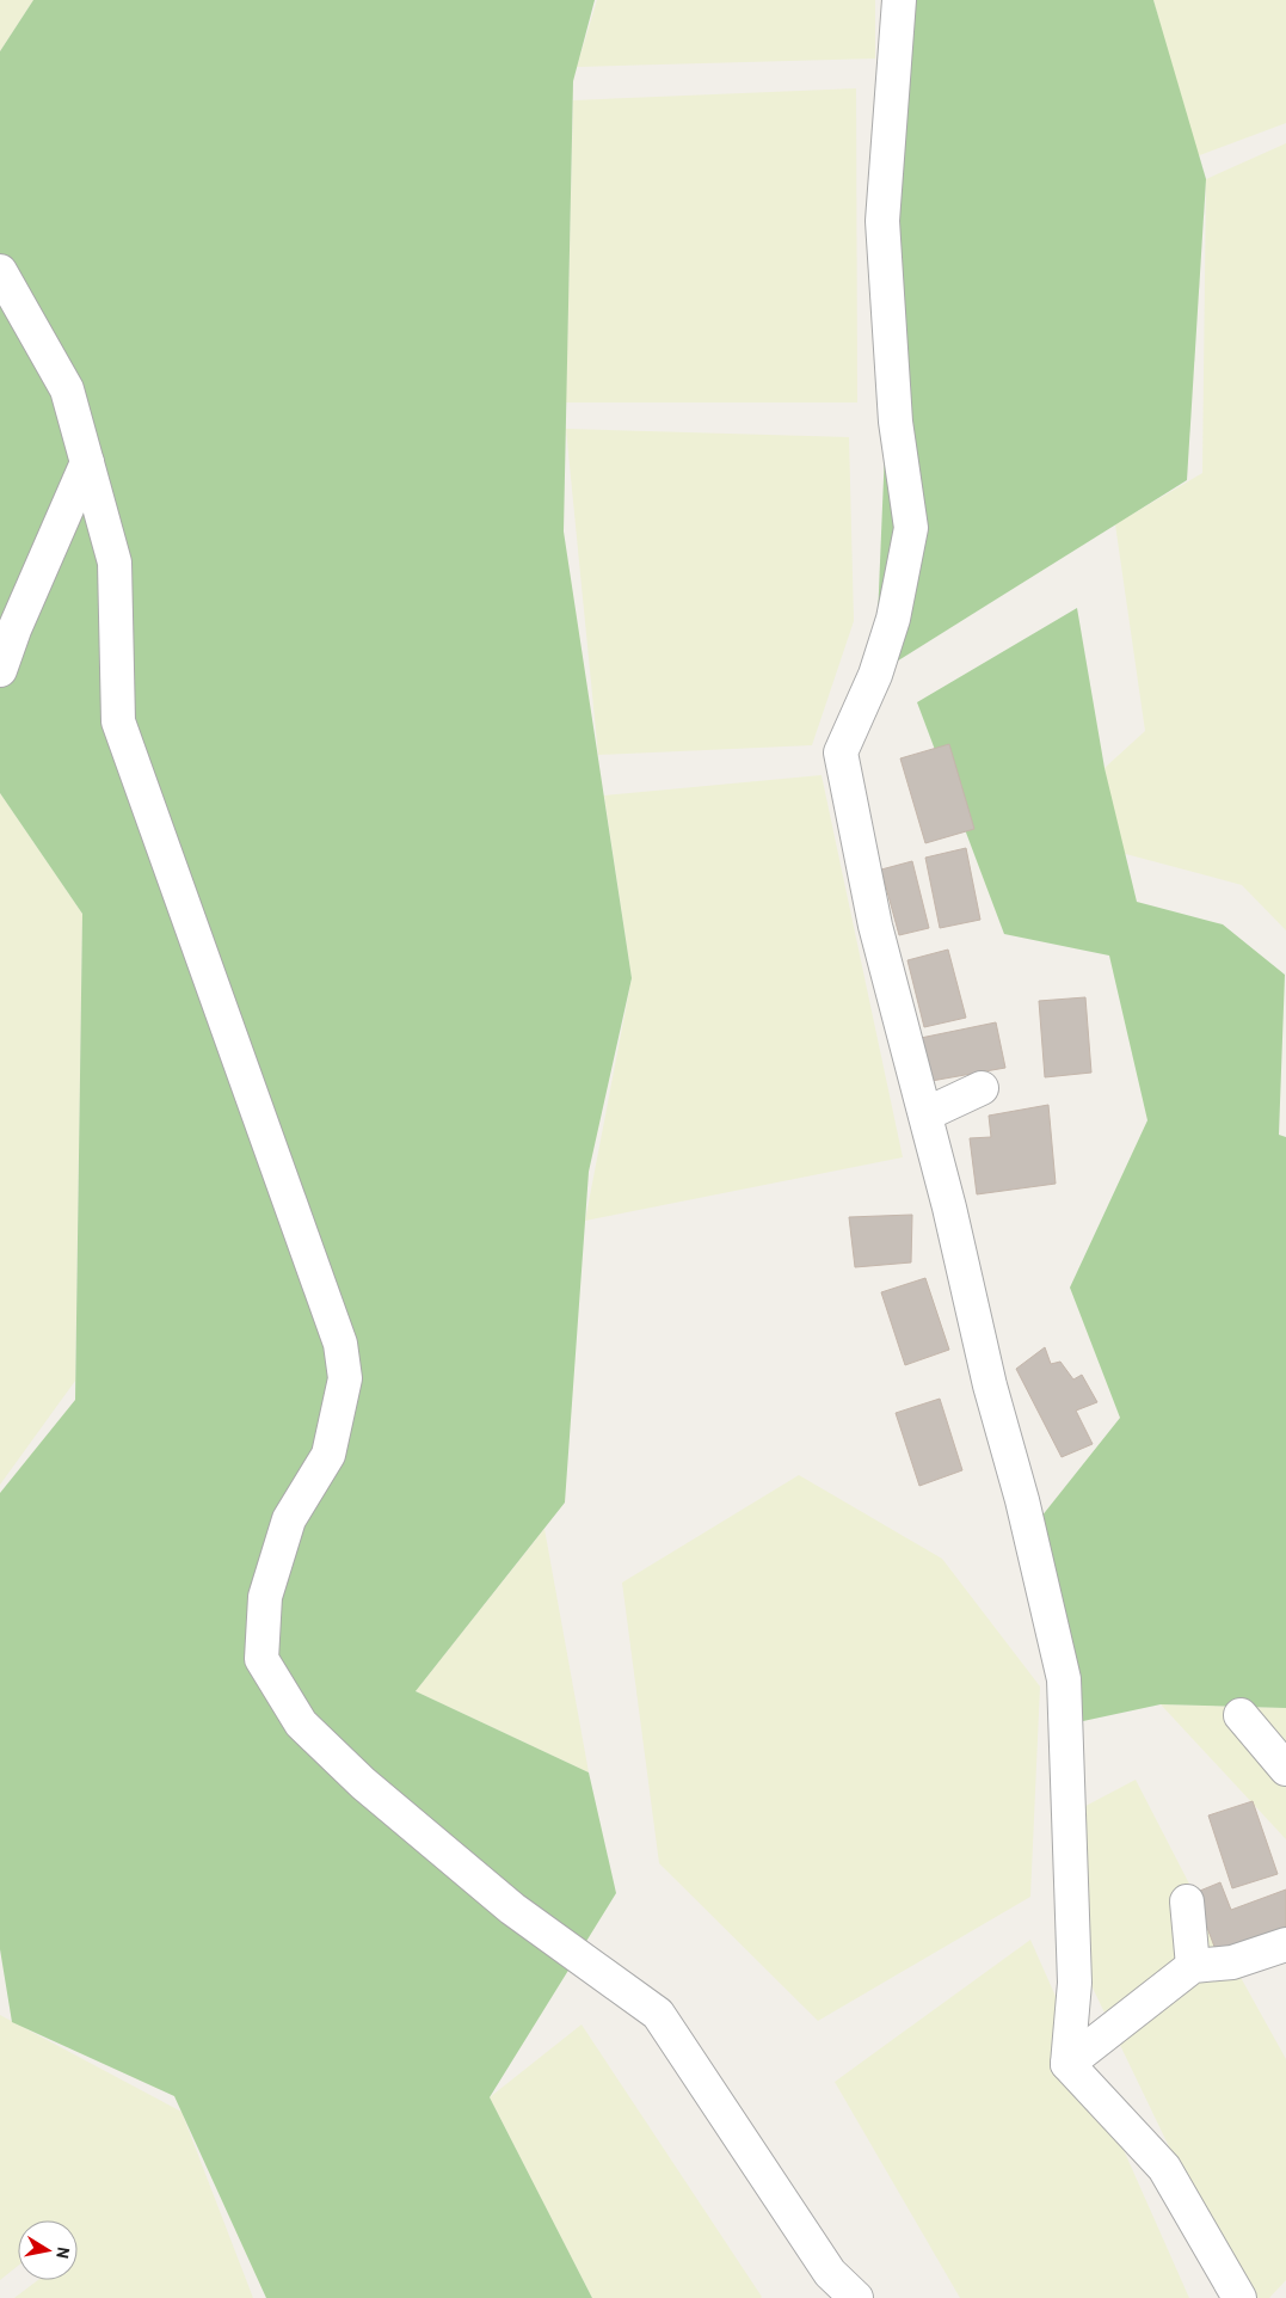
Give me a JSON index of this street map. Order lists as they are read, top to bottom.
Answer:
{
  "north": "right"
}
